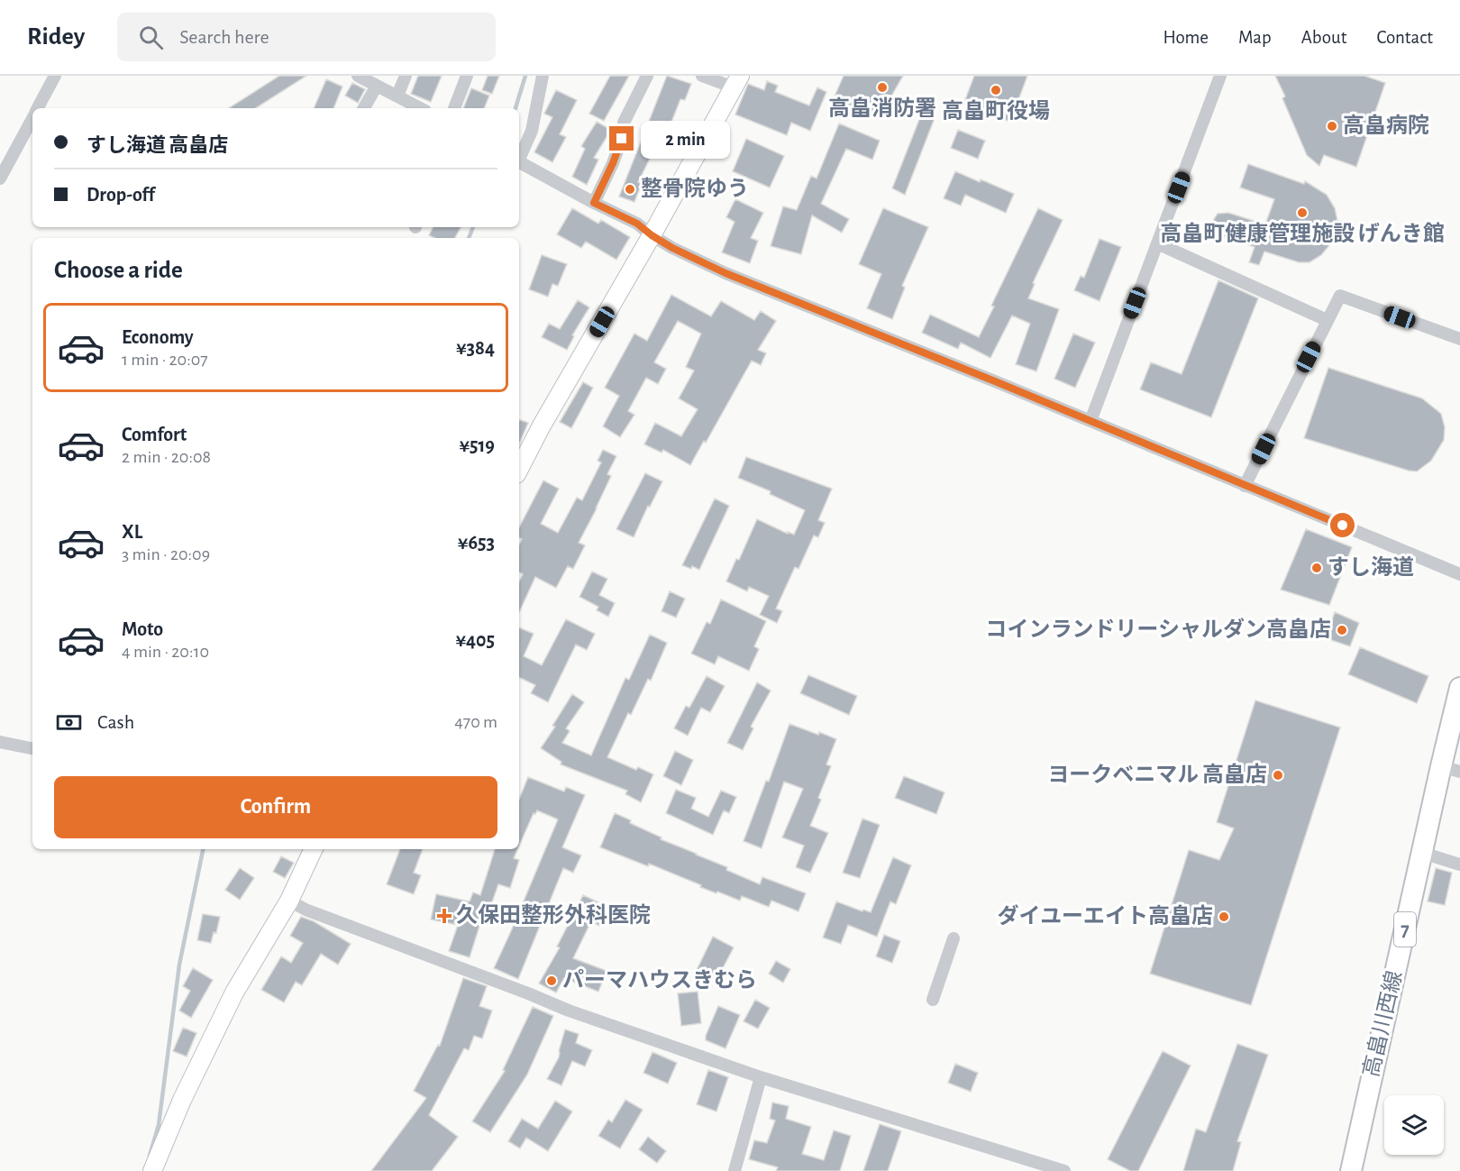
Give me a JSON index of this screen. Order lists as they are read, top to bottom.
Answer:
{
  "streets": {
    "main road": ["7", "高畠川西線"]
  },
  "places": {
    "other": [
      "高畠消防署",
      "高畠町役場",
      "高畠病院",
      "整骨院ゆう",
      "高畠町健康管理施設 げんき館",
      "すし海道",
      "コインランドリーシャルダン高畠店",
      "ヨークベニマル 高畠店",
      "ダイユーエイト高畠店",
      "パーマハウスきむら"
    ],
    "health": ["久保田整形外科医院"]
  },
  "page": {
    "header": "Ridey",
    "search": "Search here",
    "nav": [
      "Home",
      "Map",
      "About",
      "Contact"
    ],
    "banner": ["すし海道 高畠店", "Drop-off"],
    "bubble": "2 min",
    "heading": "Choose a ride",
    "list": [
      {
        "name": "Economy",
        "note": "1 min · 20:07",
        "value": "¥384"
      },
      {
        "name": "Comfort",
        "note": "2 min · 20:08",
        "value": "¥519"
      },
      {
        "name": "XL",
        "note": "3 min · 20:09",
        "value": "¥653"
      },
      {
        "name": "Moto",
        "note": "4 min · 20:10",
        "value": "¥405"
      }
    ],
    "pay": ["Cash", "470 m"],
    "buttons": "Confirm"
  }
}
